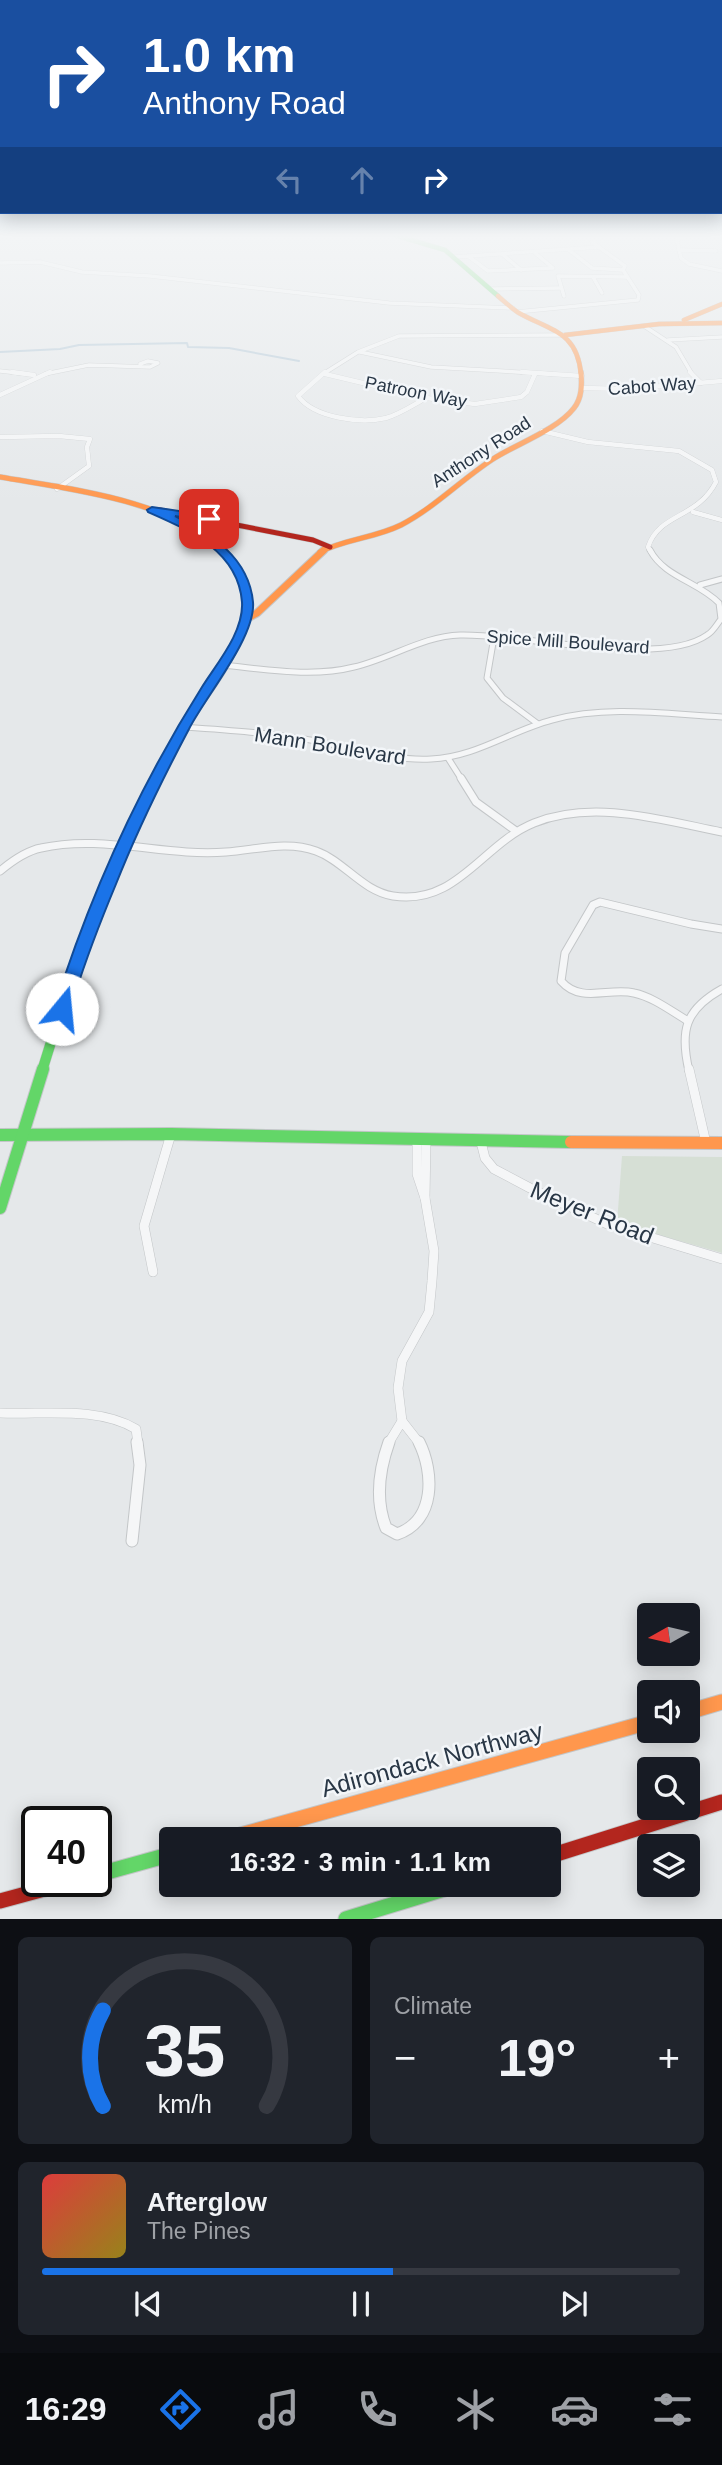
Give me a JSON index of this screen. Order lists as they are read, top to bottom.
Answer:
{
  "streets": {
    "main road": ["Anthony Road", "Adirondack Northway"],
    "street": [
      "Cabot Way",
      "Patroon Way",
      "Spice Mill Boulevard",
      "Mann Boulevard",
      "Meyer Road"
    ]
  },
  "crossings": [
    ["Cabot Way", "Anthony Road"]
  ],
  "north": "left",
  "page": {
    "turn": ["1.0 km", "Anthony Road"],
    "limit": "40",
    "trip": "16:32 · 3 min · 1.1 km",
    "tile": "Climate",
    "heat": ["−", "19°", "+"],
    "song": ["Afterglow", "The Pines"],
    "tabs": "16:29",
    "gauge": ["35", "km/h"]
  }
}
